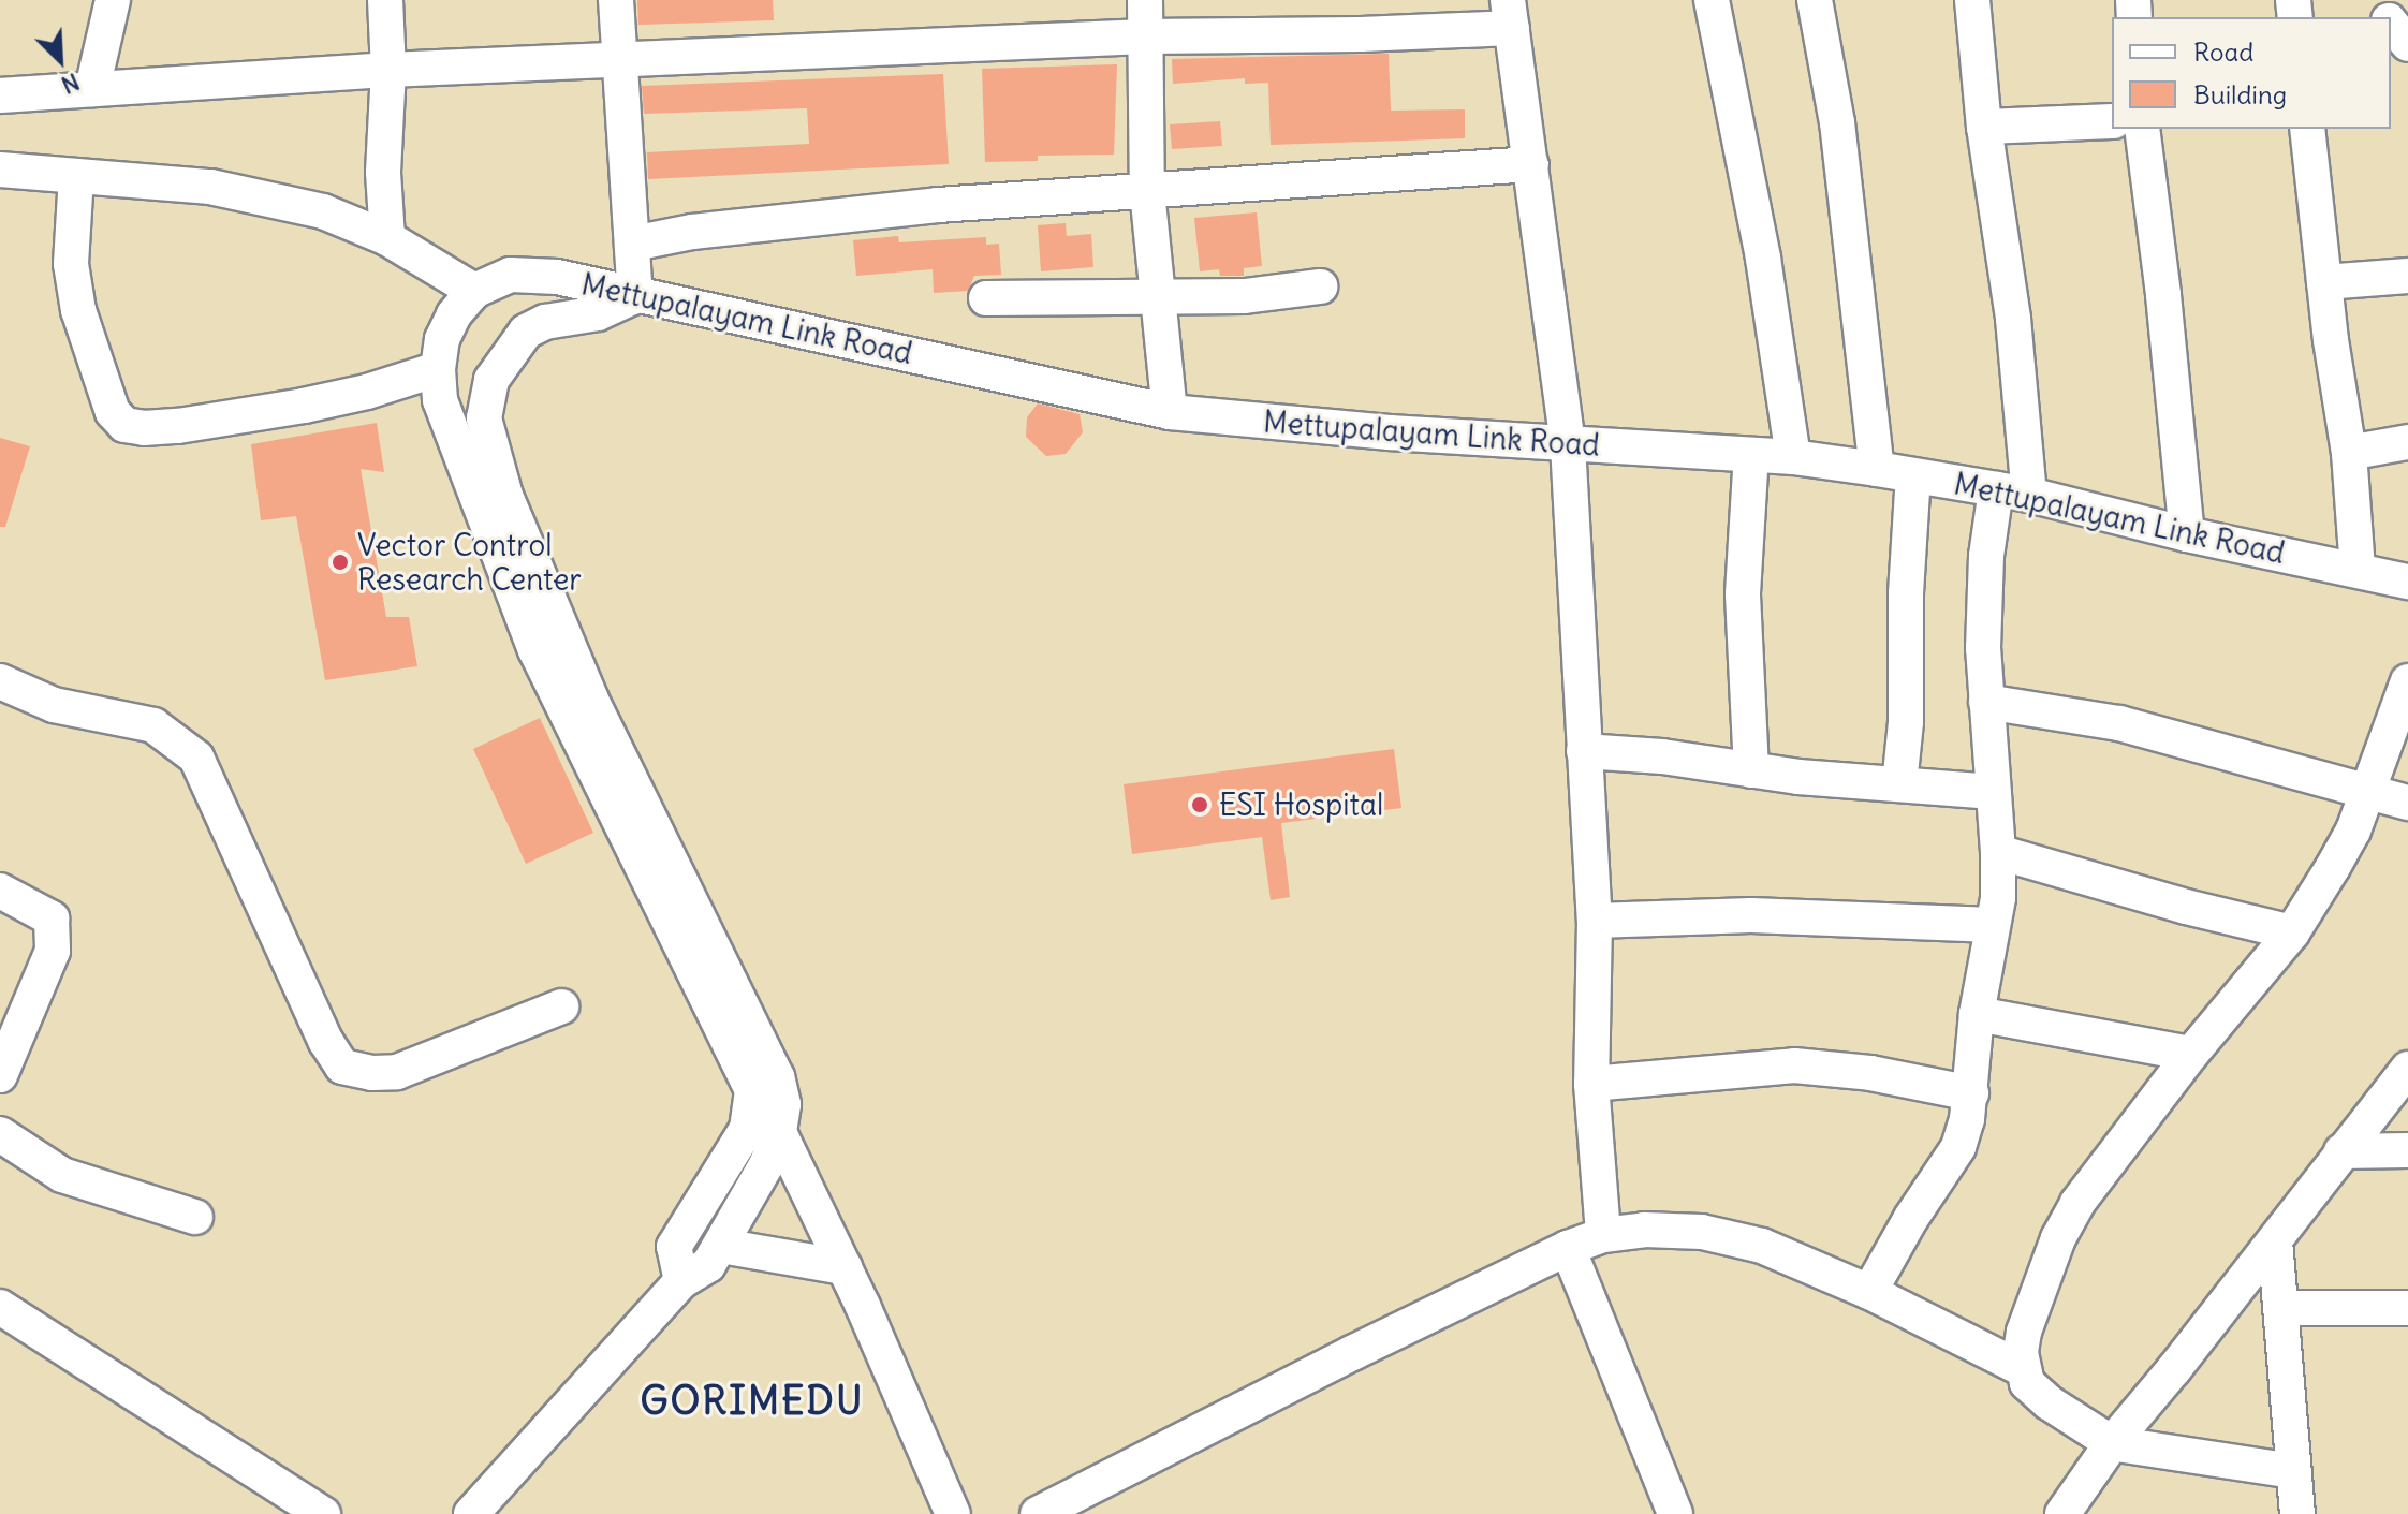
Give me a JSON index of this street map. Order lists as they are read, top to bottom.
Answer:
{
  "streets": {
    "street": ["Mettupalayam Link Road"]
  },
  "districts": ["GORIMEDU"],
  "places": ["Vector Control Research Center", "ESI Hospital"],
  "legend": ["Road", "Building"],
  "north": "bottom right"
}
